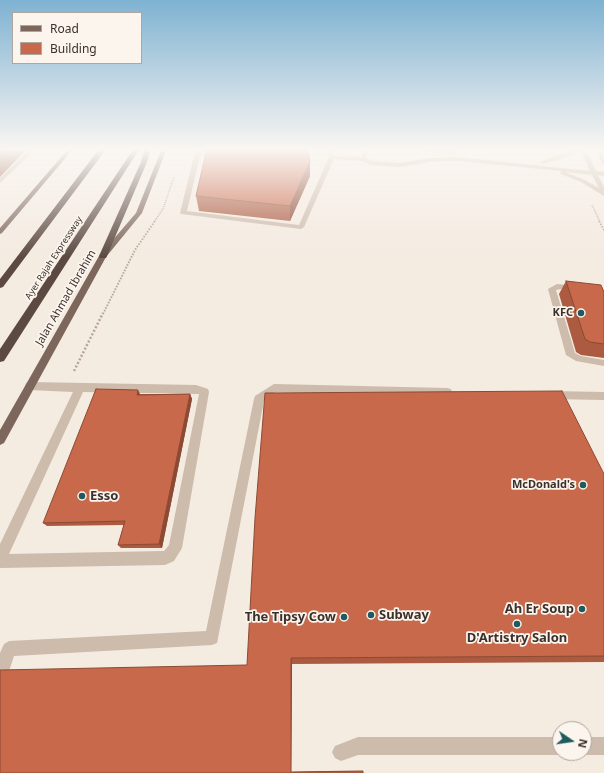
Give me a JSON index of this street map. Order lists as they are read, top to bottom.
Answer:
{
  "streets": {
    "highway": ["Ayer Rajah Expressway"],
    "main road": ["Jalan Ahmad Ibrahim"]
  },
  "places": [
    "KFC",
    "McDonald's",
    "Esso",
    "Ah Er Soup",
    "Subway",
    "The Tipsy Cow",
    "D'Artistry Salon"
  ],
  "legend": ["Road", "Building"],
  "north": "right"
}
